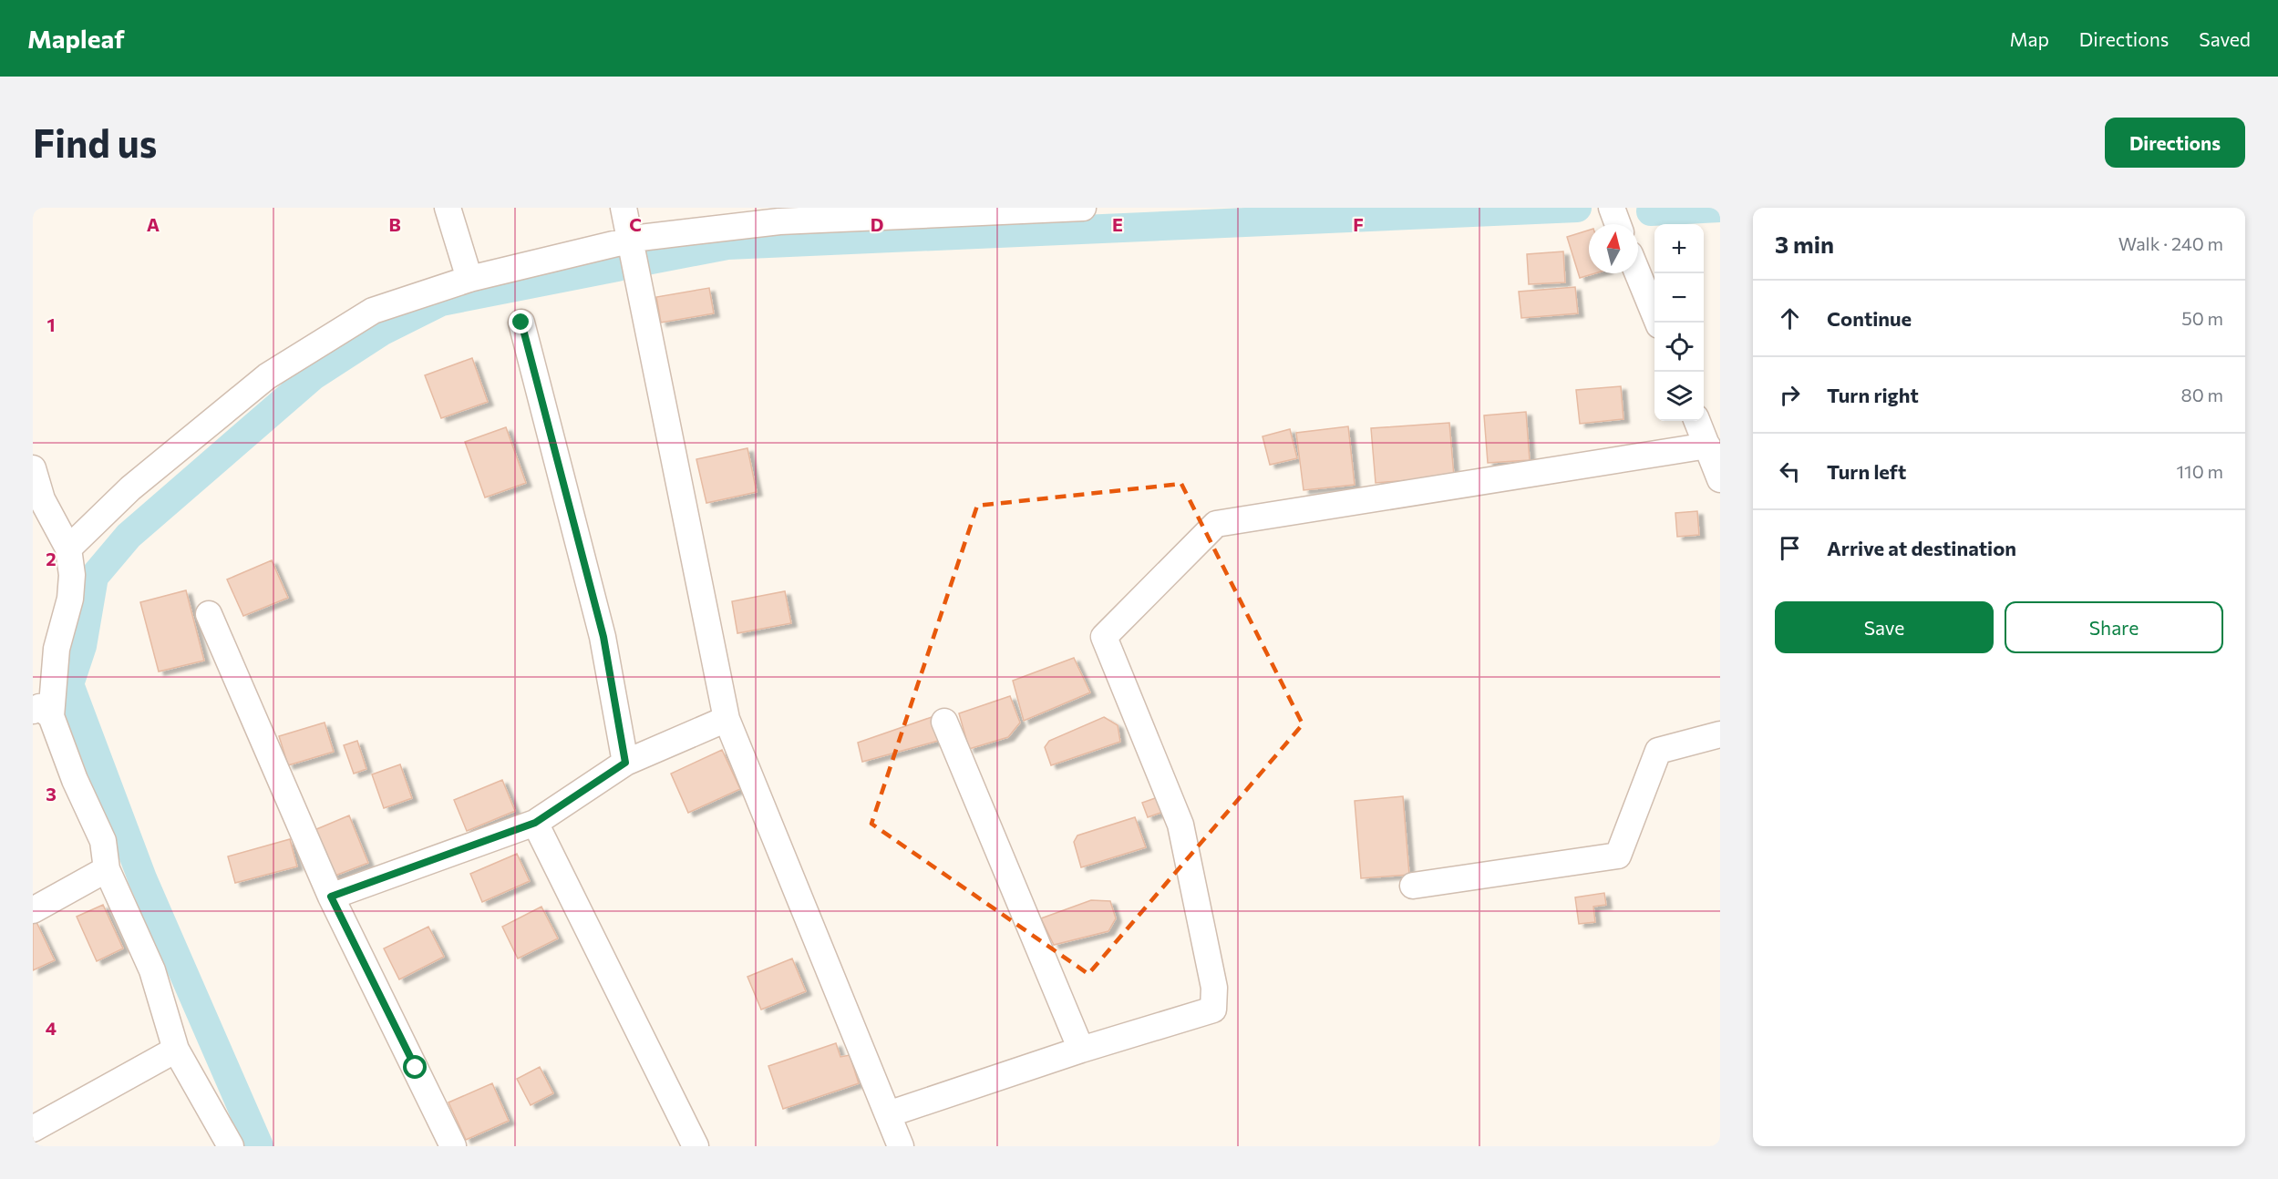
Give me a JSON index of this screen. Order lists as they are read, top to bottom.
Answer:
{
  "north": "top",
  "page": {
    "header": "Mapleaf",
    "nav": ["Map", "Directions", "Saved"],
    "buttons": [
      "Directions",
      ["Save", "Share"]
    ],
    "title": "Find us",
    "heading": ["3 min", "Walk · 240 m"],
    "map_buttons": ["+", "−"],
    "list": [
      ["Continue", "50 m"],
      ["Turn right", "80 m"],
      ["Turn left", "110 m"],
      "Arrive at destination"
    ]
  },
  "grid": {
    "columns": [
      "A",
      "B",
      "C",
      "D",
      "E",
      "F"
    ],
    "rows": [
      "1",
      "2",
      "3",
      "4"
    ]
  }
}
